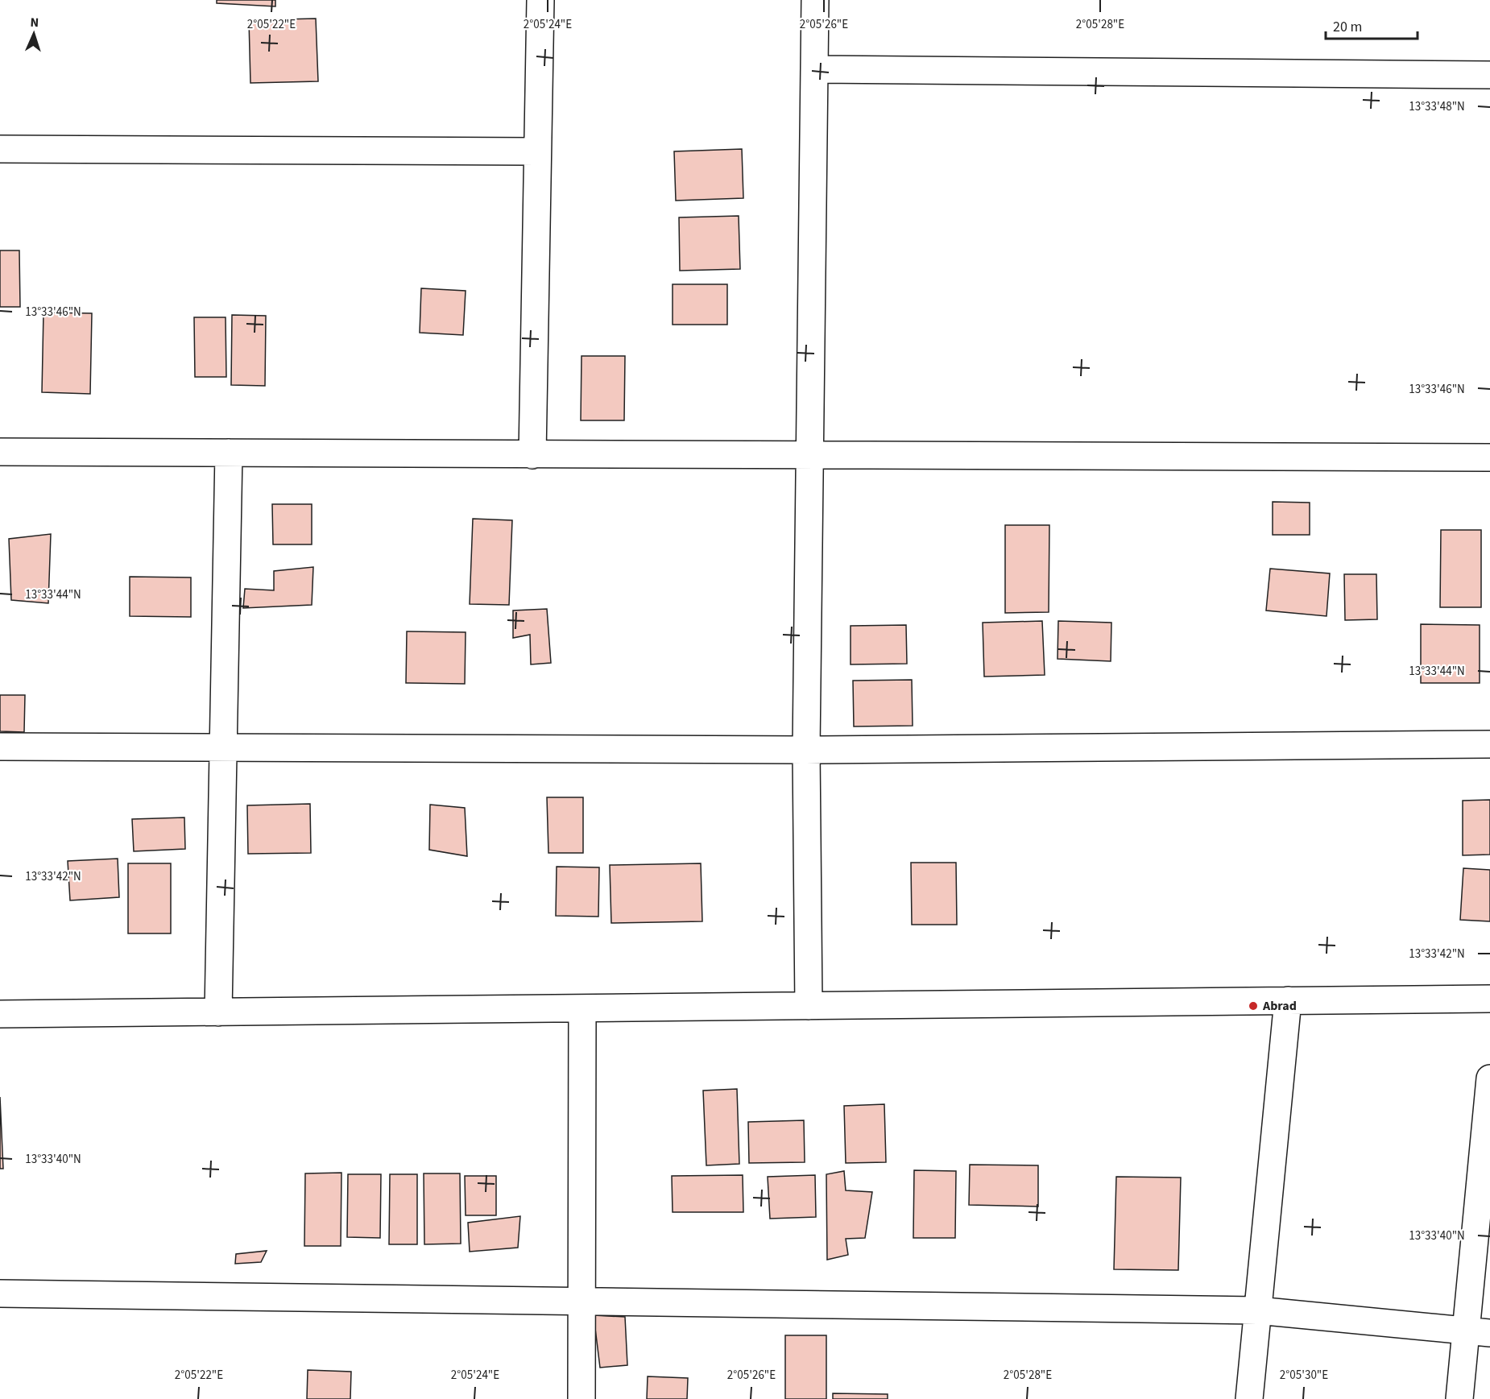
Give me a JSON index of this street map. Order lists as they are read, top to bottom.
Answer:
{
  "places": ["Abrad"],
  "scale_bar": "20 m",
  "north": "top",
  "coordinates": [
    "2°05'22\"E",
    "2°05'24\"E",
    "2°05'26\"E",
    "2°05'28\"E",
    "13°33'48\"N",
    "13°33'46\"N",
    "13°33'44\"N",
    "13°33'42\"N",
    "13°33'40\"N",
    "2°05'30\"E"
  ]
}
